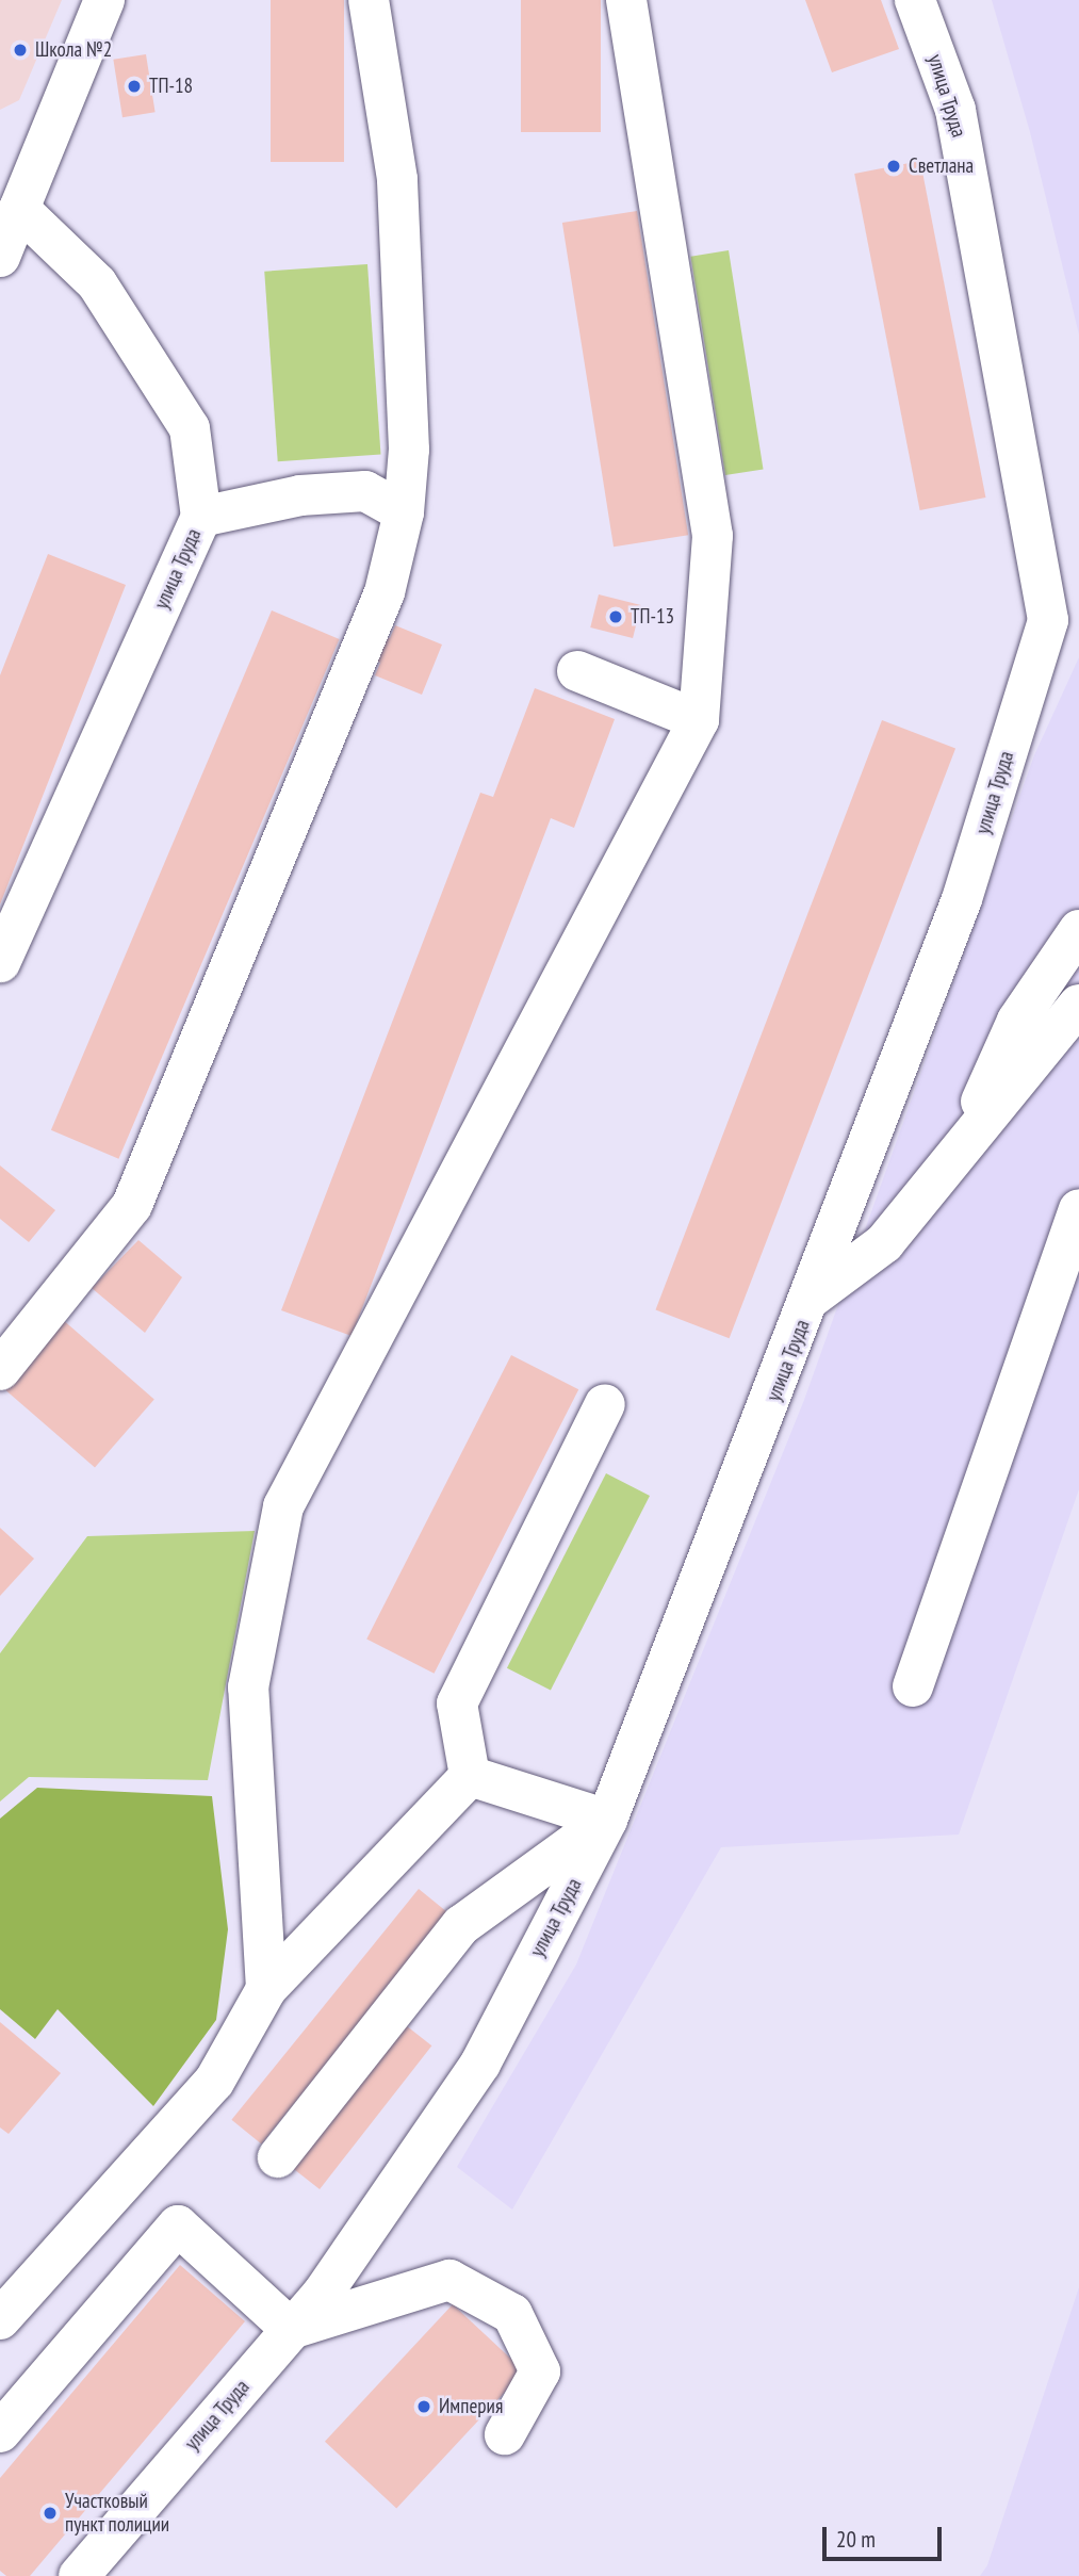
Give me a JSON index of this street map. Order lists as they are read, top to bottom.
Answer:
{
  "streets": {
    "street": ["улица Труда"]
  },
  "places": [
    "Школа №2",
    "ТП-18",
    "Светлана",
    "ТП-13",
    "Империя",
    "Участковый пункт полиции"
  ],
  "scale_bar": "20 m"
}
